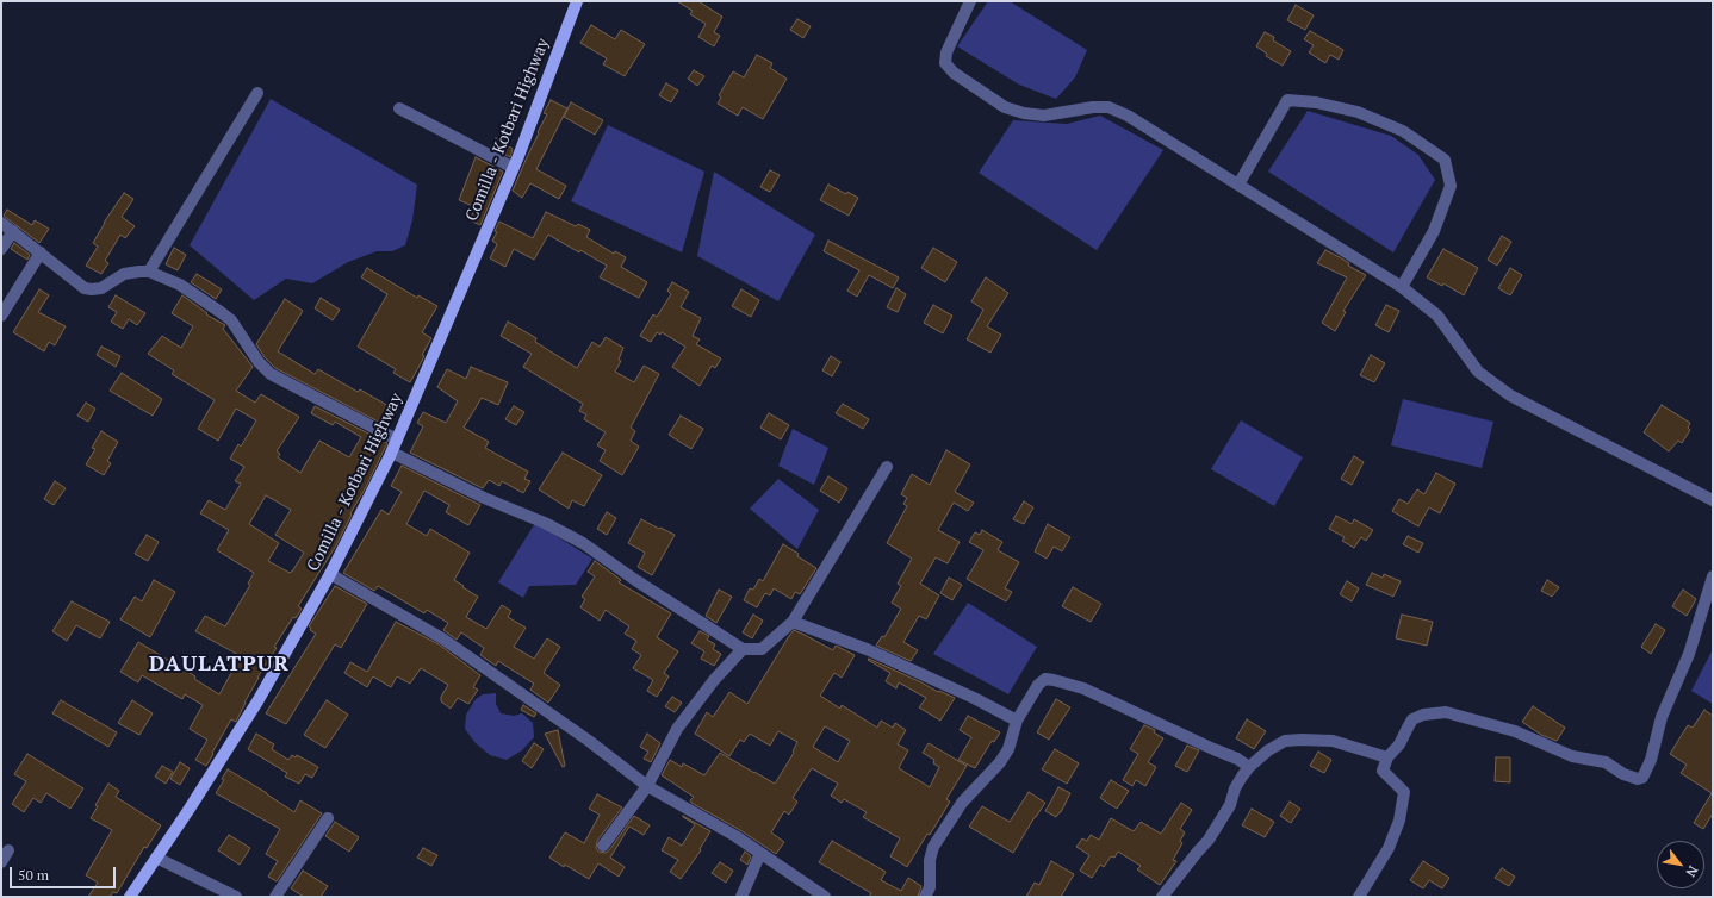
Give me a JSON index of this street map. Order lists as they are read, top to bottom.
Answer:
{
  "streets": {
    "main road": ["Comilla - Kotbari Highway"]
  },
  "districts": ["DAULATPUR"],
  "scale_bar": "50 m",
  "north": "bottom right"
}
